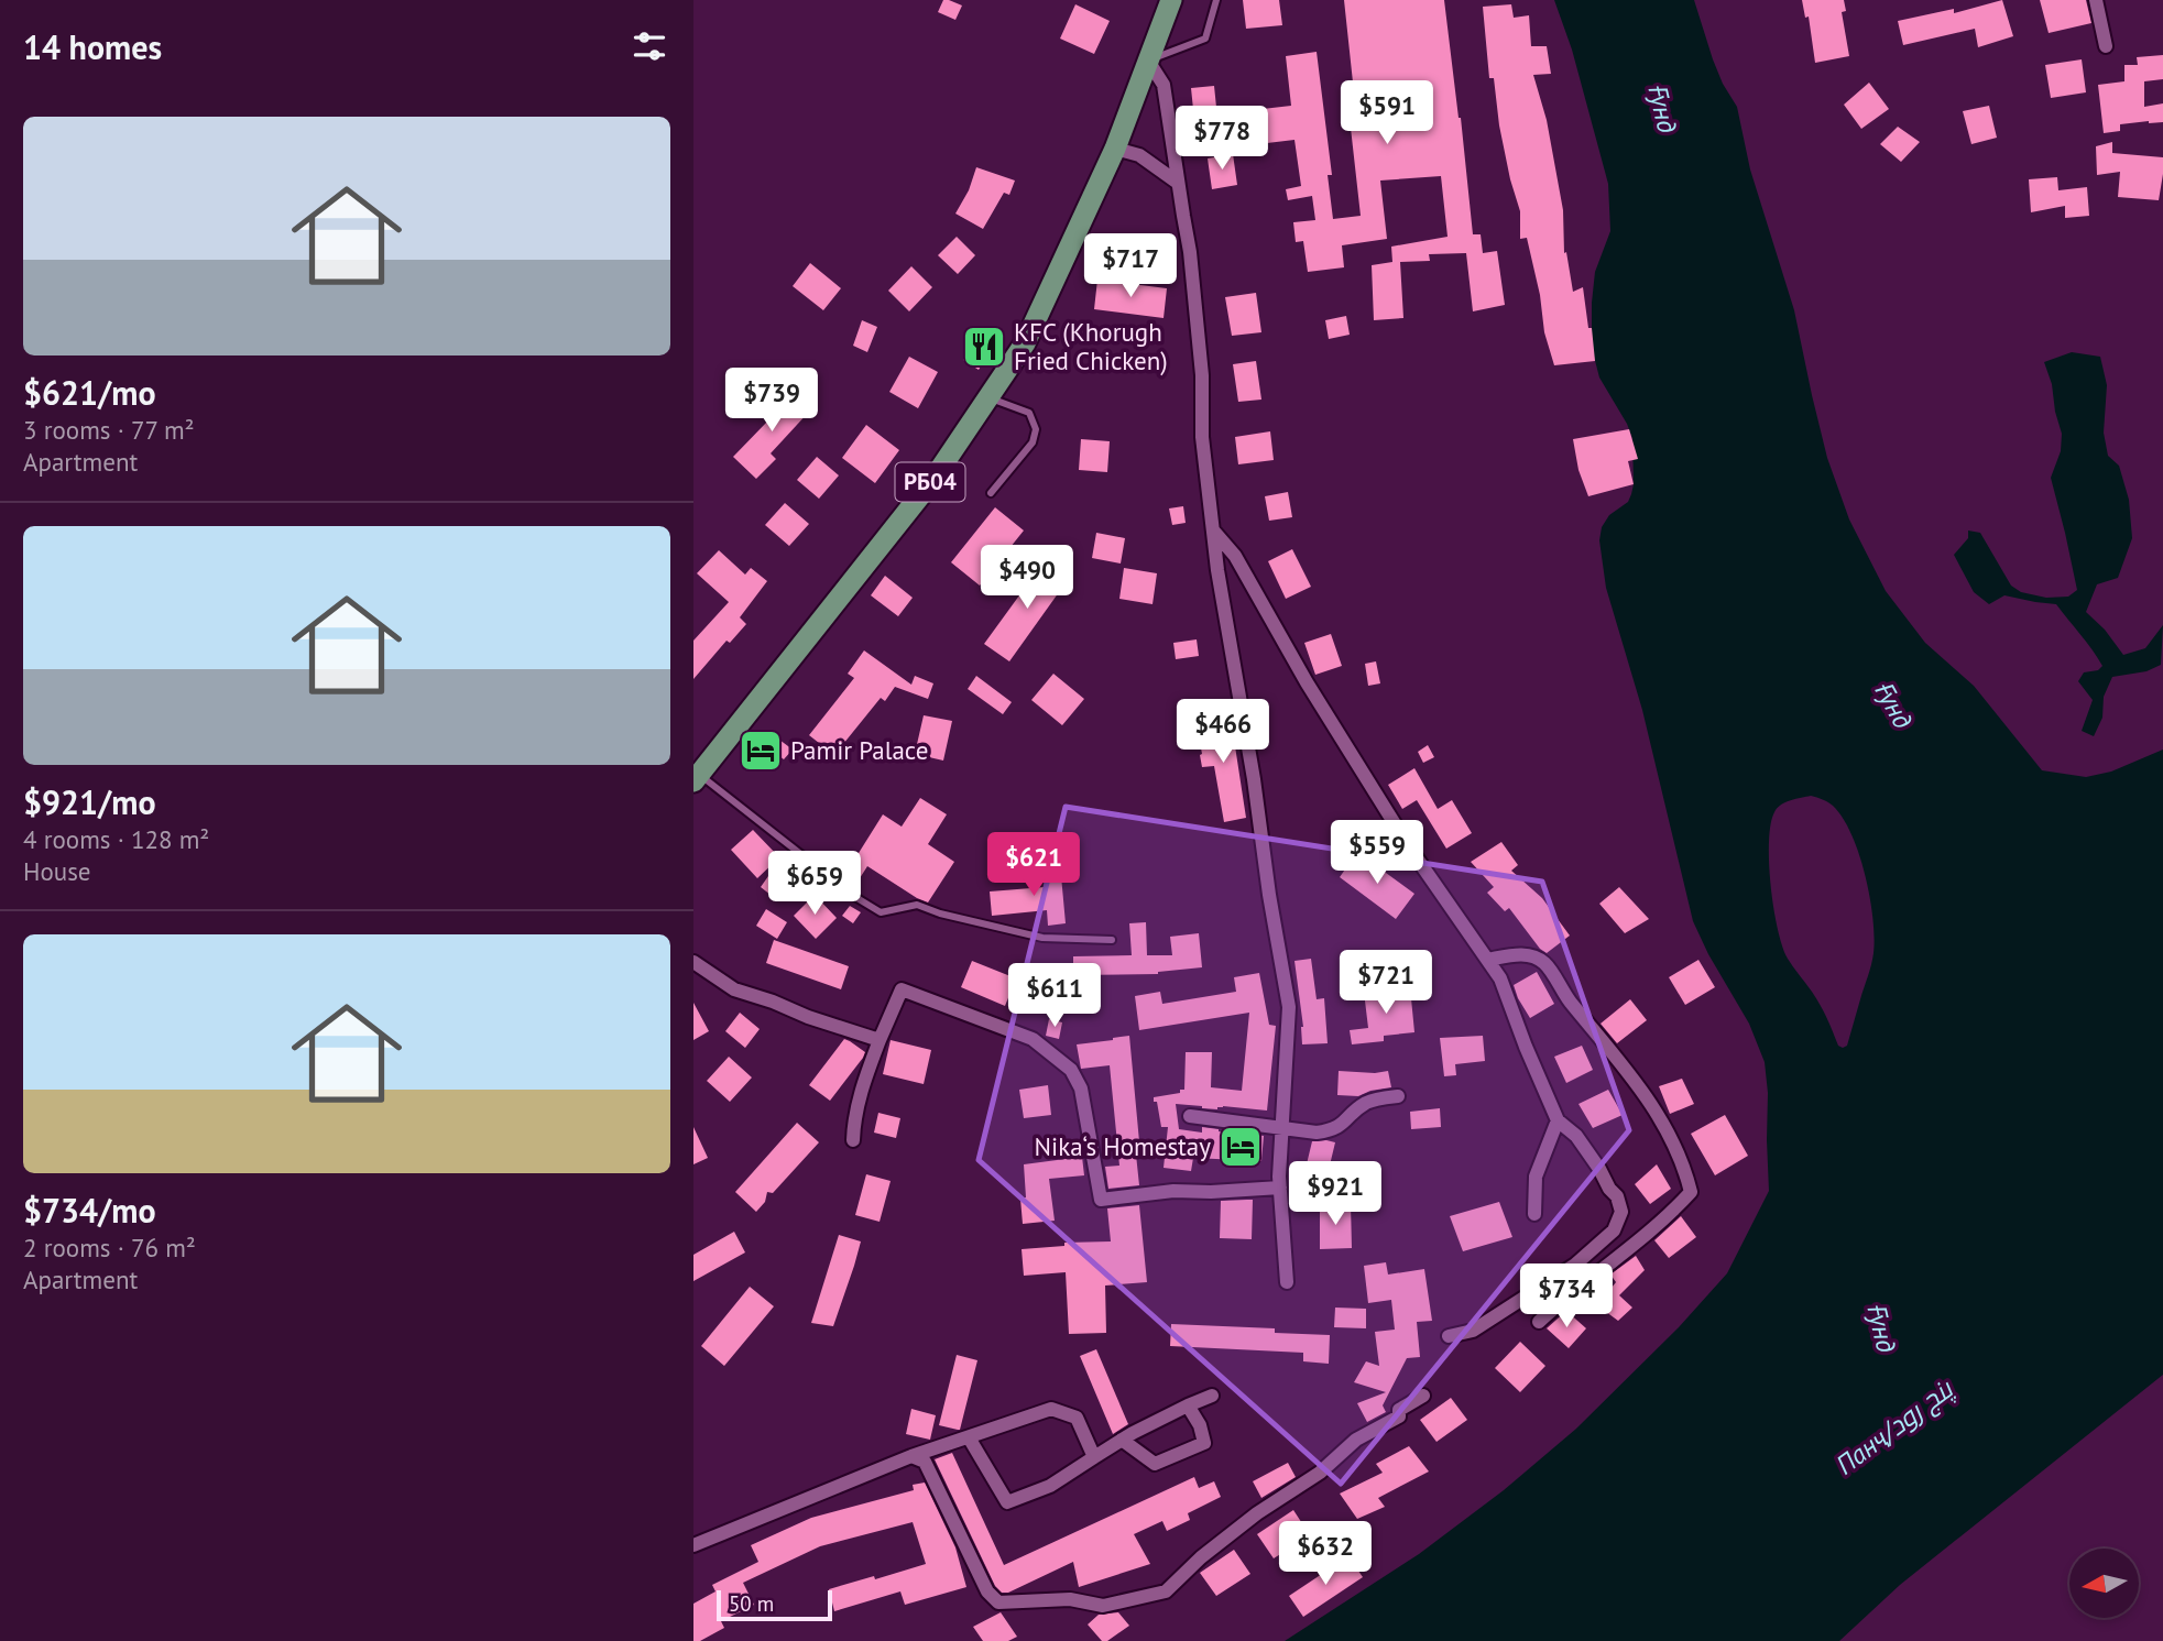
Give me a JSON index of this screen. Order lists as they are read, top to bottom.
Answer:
{
  "streets": {
    "main road": ["РБ04"]
  },
  "water": ["Ғунд", "Панҷ/پنج رود"],
  "places": {
    "restaurant": ["KFC (Khorugh Fried Chicken)"],
    "hotel": ["Pamir Palace", "Nika‘s Homestay"]
  },
  "scale_bar": "50 m",
  "north": "left",
  "page": {
    "heading": "14 homes",
    "price": [
      "$591",
      "$778",
      "$717",
      "$739",
      "$490",
      "$466",
      "$559",
      "$621",
      "$659",
      "$721",
      "$611",
      "$921",
      "$734",
      "$632"
    ],
    "list": [
      {
        "name": "$621/mo",
        "note": "3 rooms · 77 m² · Apartment"
      },
      {
        "name": "$921/mo",
        "note": "4 rooms · 128 m² · House"
      },
      {
        "name": "$734/mo",
        "note": "2 rooms · 76 m² · Apartment"
      }
    ],
    "scale": "50 m"
  }
}
